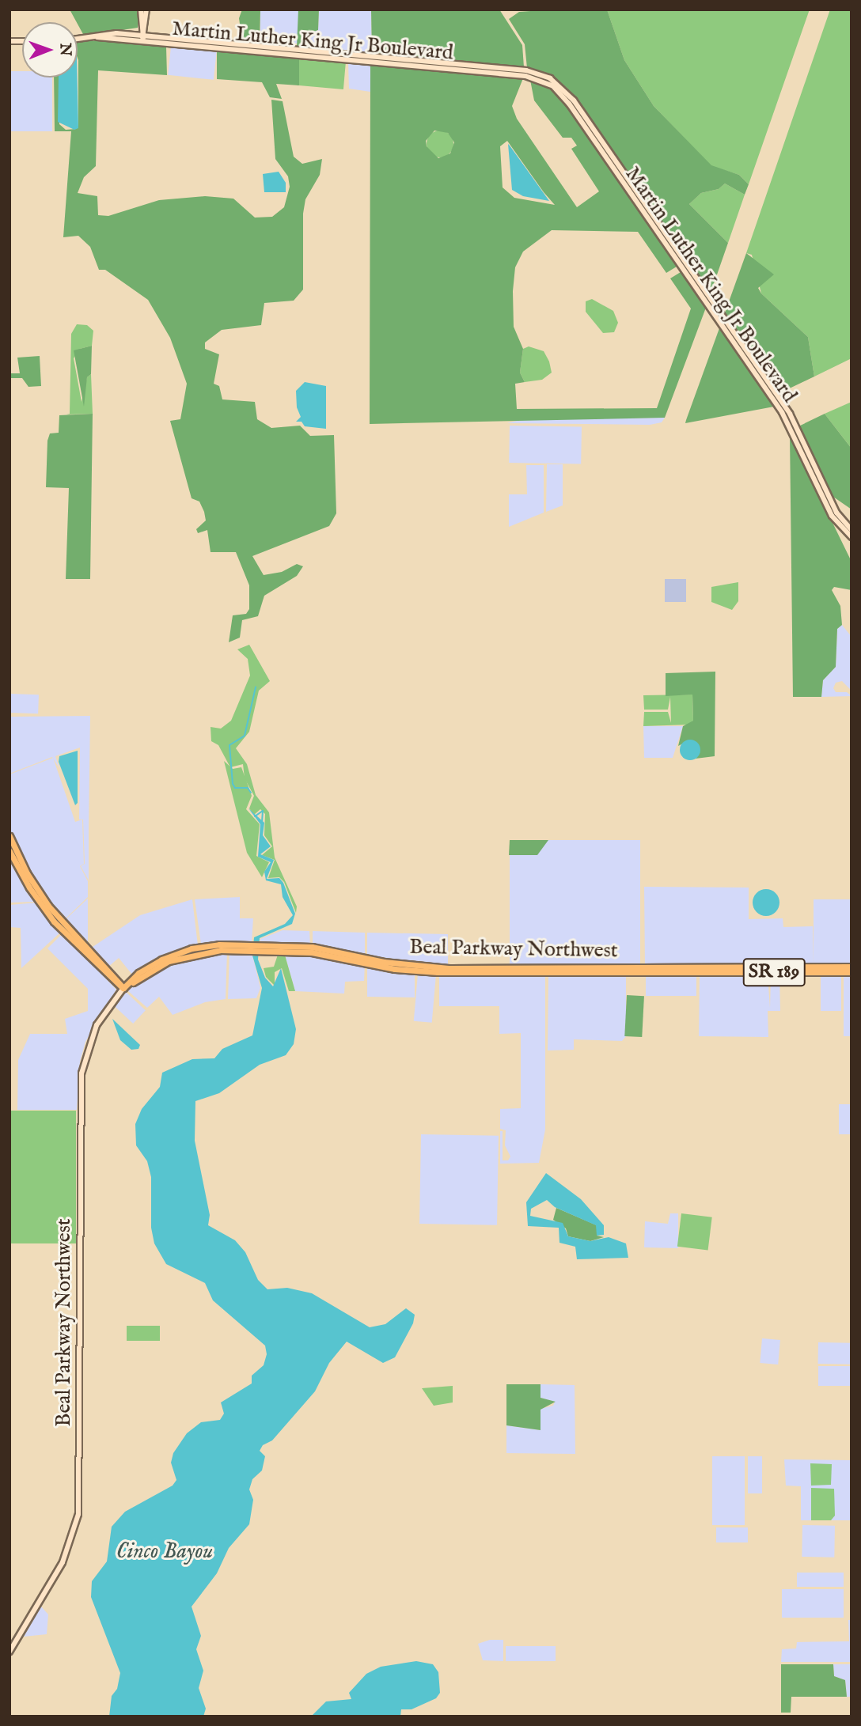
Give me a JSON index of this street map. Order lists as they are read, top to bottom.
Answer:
{
  "streets": {
    "main road": ["Martin Luther King Jr Boulevard", "Beal Parkway Northwest", "SR 189"]
  },
  "water": ["Cinco Bayou"],
  "north": "right"
}
